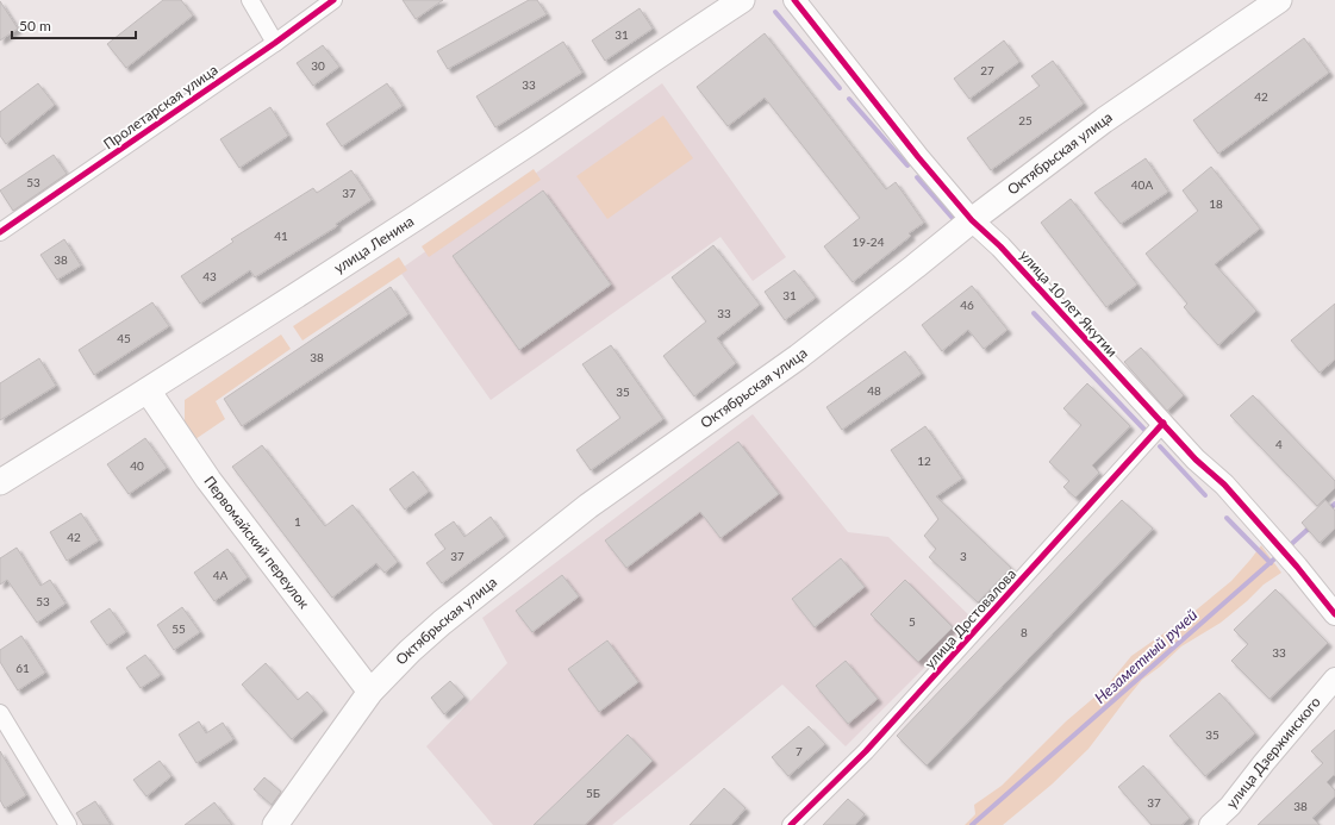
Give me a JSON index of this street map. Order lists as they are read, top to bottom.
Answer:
{
  "streets": {
    "main road": ["Октябрьская улица", "улица Ленина", "Первомайский переулок"],
    "street": [
      "Пролетарская улица",
      "улица 10 лет Якутии",
      "улица Достовалова",
      "улица Дзержинского"
    ]
  },
  "crossings": [
    ["Октябрьская улица", "улица 10 лет Якутии"],
    ["Октябрьская улица", "Первомайский переулок"],
    ["улица Ленина", "Первомайский переулок"],
    ["улица 10 лет Якутии", "улица Достовалова"]
  ],
  "water": ["Незаметный ручей"],
  "house_numbers": [
    "31",
    "30",
    "27",
    "33",
    "42",
    "25",
    "53",
    "40А",
    "37",
    "18",
    "41",
    "19-24",
    "38",
    "43",
    "31",
    "46",
    "33",
    "45",
    "38",
    "48",
    "35",
    "4",
    "12",
    "40",
    "1",
    "42",
    "37",
    "3",
    "4А",
    "53",
    "5",
    "55",
    "8",
    "33",
    "61",
    "35",
    "7",
    "5Б",
    "37",
    "38"
  ],
  "scale_bar": "50 m"
}
